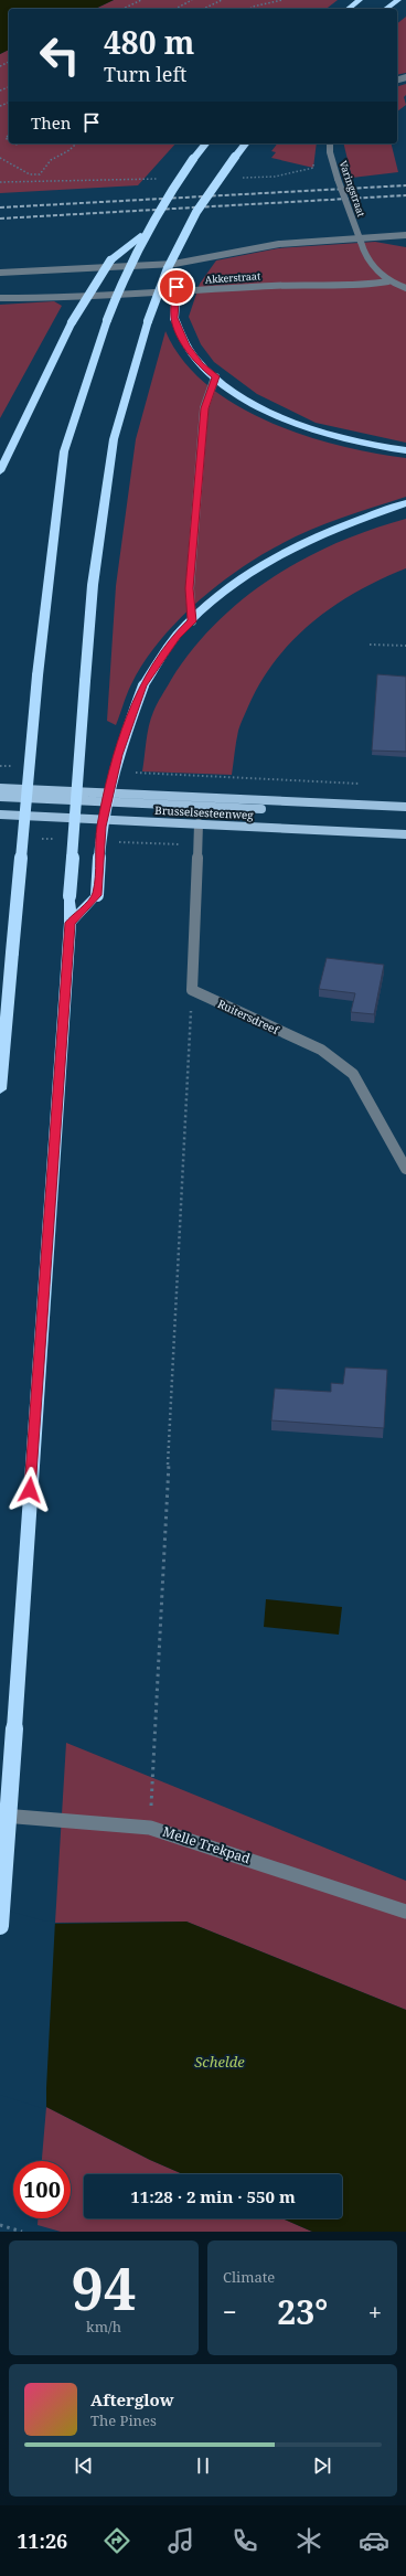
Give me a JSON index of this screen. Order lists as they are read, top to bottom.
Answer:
{
  "streets": {
    "main road": ["Brusselsesteenweg"],
    "street": [
      "Varingstraat",
      "Akkerstraat",
      "Ruitersdreef",
      "Melle Trekpad"
    ]
  },
  "crossings": [
    ["Varingstraat", "Akkerstraat"]
  ],
  "water": ["Schelde"],
  "page": {
    "turn": ["480 m", "Turn left"],
    "then": "Then",
    "limit": "100",
    "trip": "11:28 · 2 min · 550 m",
    "tile": [
      ["94", "km/h"],
      "Climate"
    ],
    "heat": ["−", "23°", "+"],
    "song": ["Afterglow", "The Pines"],
    "tabs": "11:26"
  }
}
